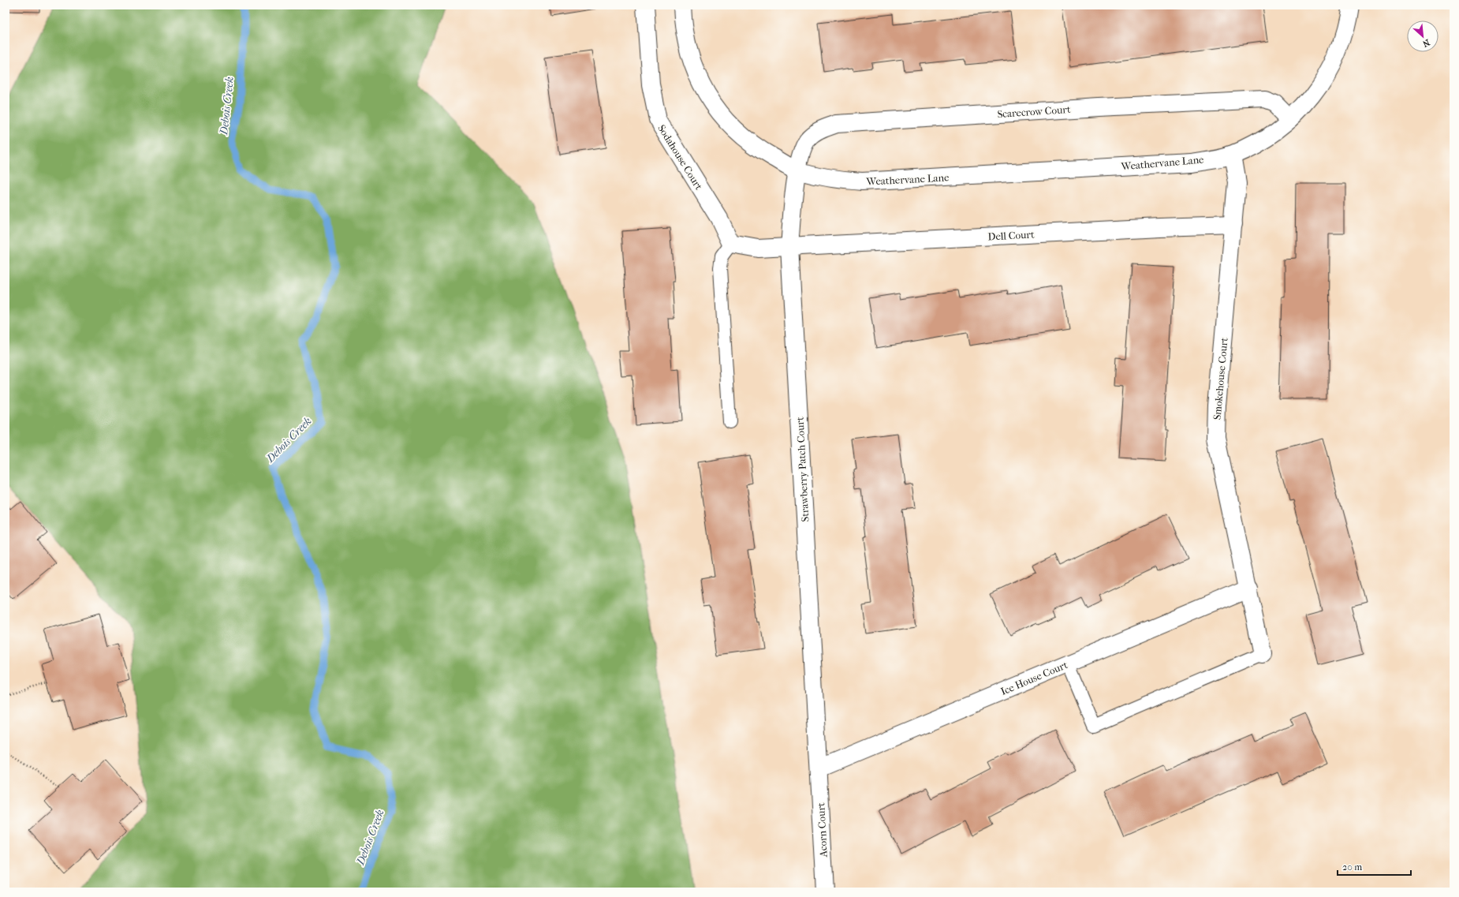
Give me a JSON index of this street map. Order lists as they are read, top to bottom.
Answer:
{
  "streets": {
    "street": [
      "Scarecrow Court",
      "Sodahouse Court",
      "Weathervane Lane",
      "Dell Court",
      "Smokehouse Court",
      "Strawberry Patch Court",
      "Ice House Court",
      "Acorn Court"
    ]
  },
  "crossings": [
    ["Scarecrow Court", "Weathervane Lane"],
    ["Scarecrow Court", "Strawberry Patch Court"],
    ["Weathervane Lane", "Smokehouse Court"],
    ["Weathervane Lane", "Strawberry Patch Court"],
    ["Dell Court", "Smokehouse Court"],
    ["Dell Court", "Strawberry Patch Court"],
    ["Smokehouse Court", "Ice House Court"],
    ["Strawberry Patch Court", "Ice House Court"],
    ["Strawberry Patch Court", "Acorn Court"],
    ["Ice House Court", "Acorn Court"]
  ],
  "water": ["Debois Creek"],
  "scale_bar": "20 m",
  "north": "bottom right"
}
